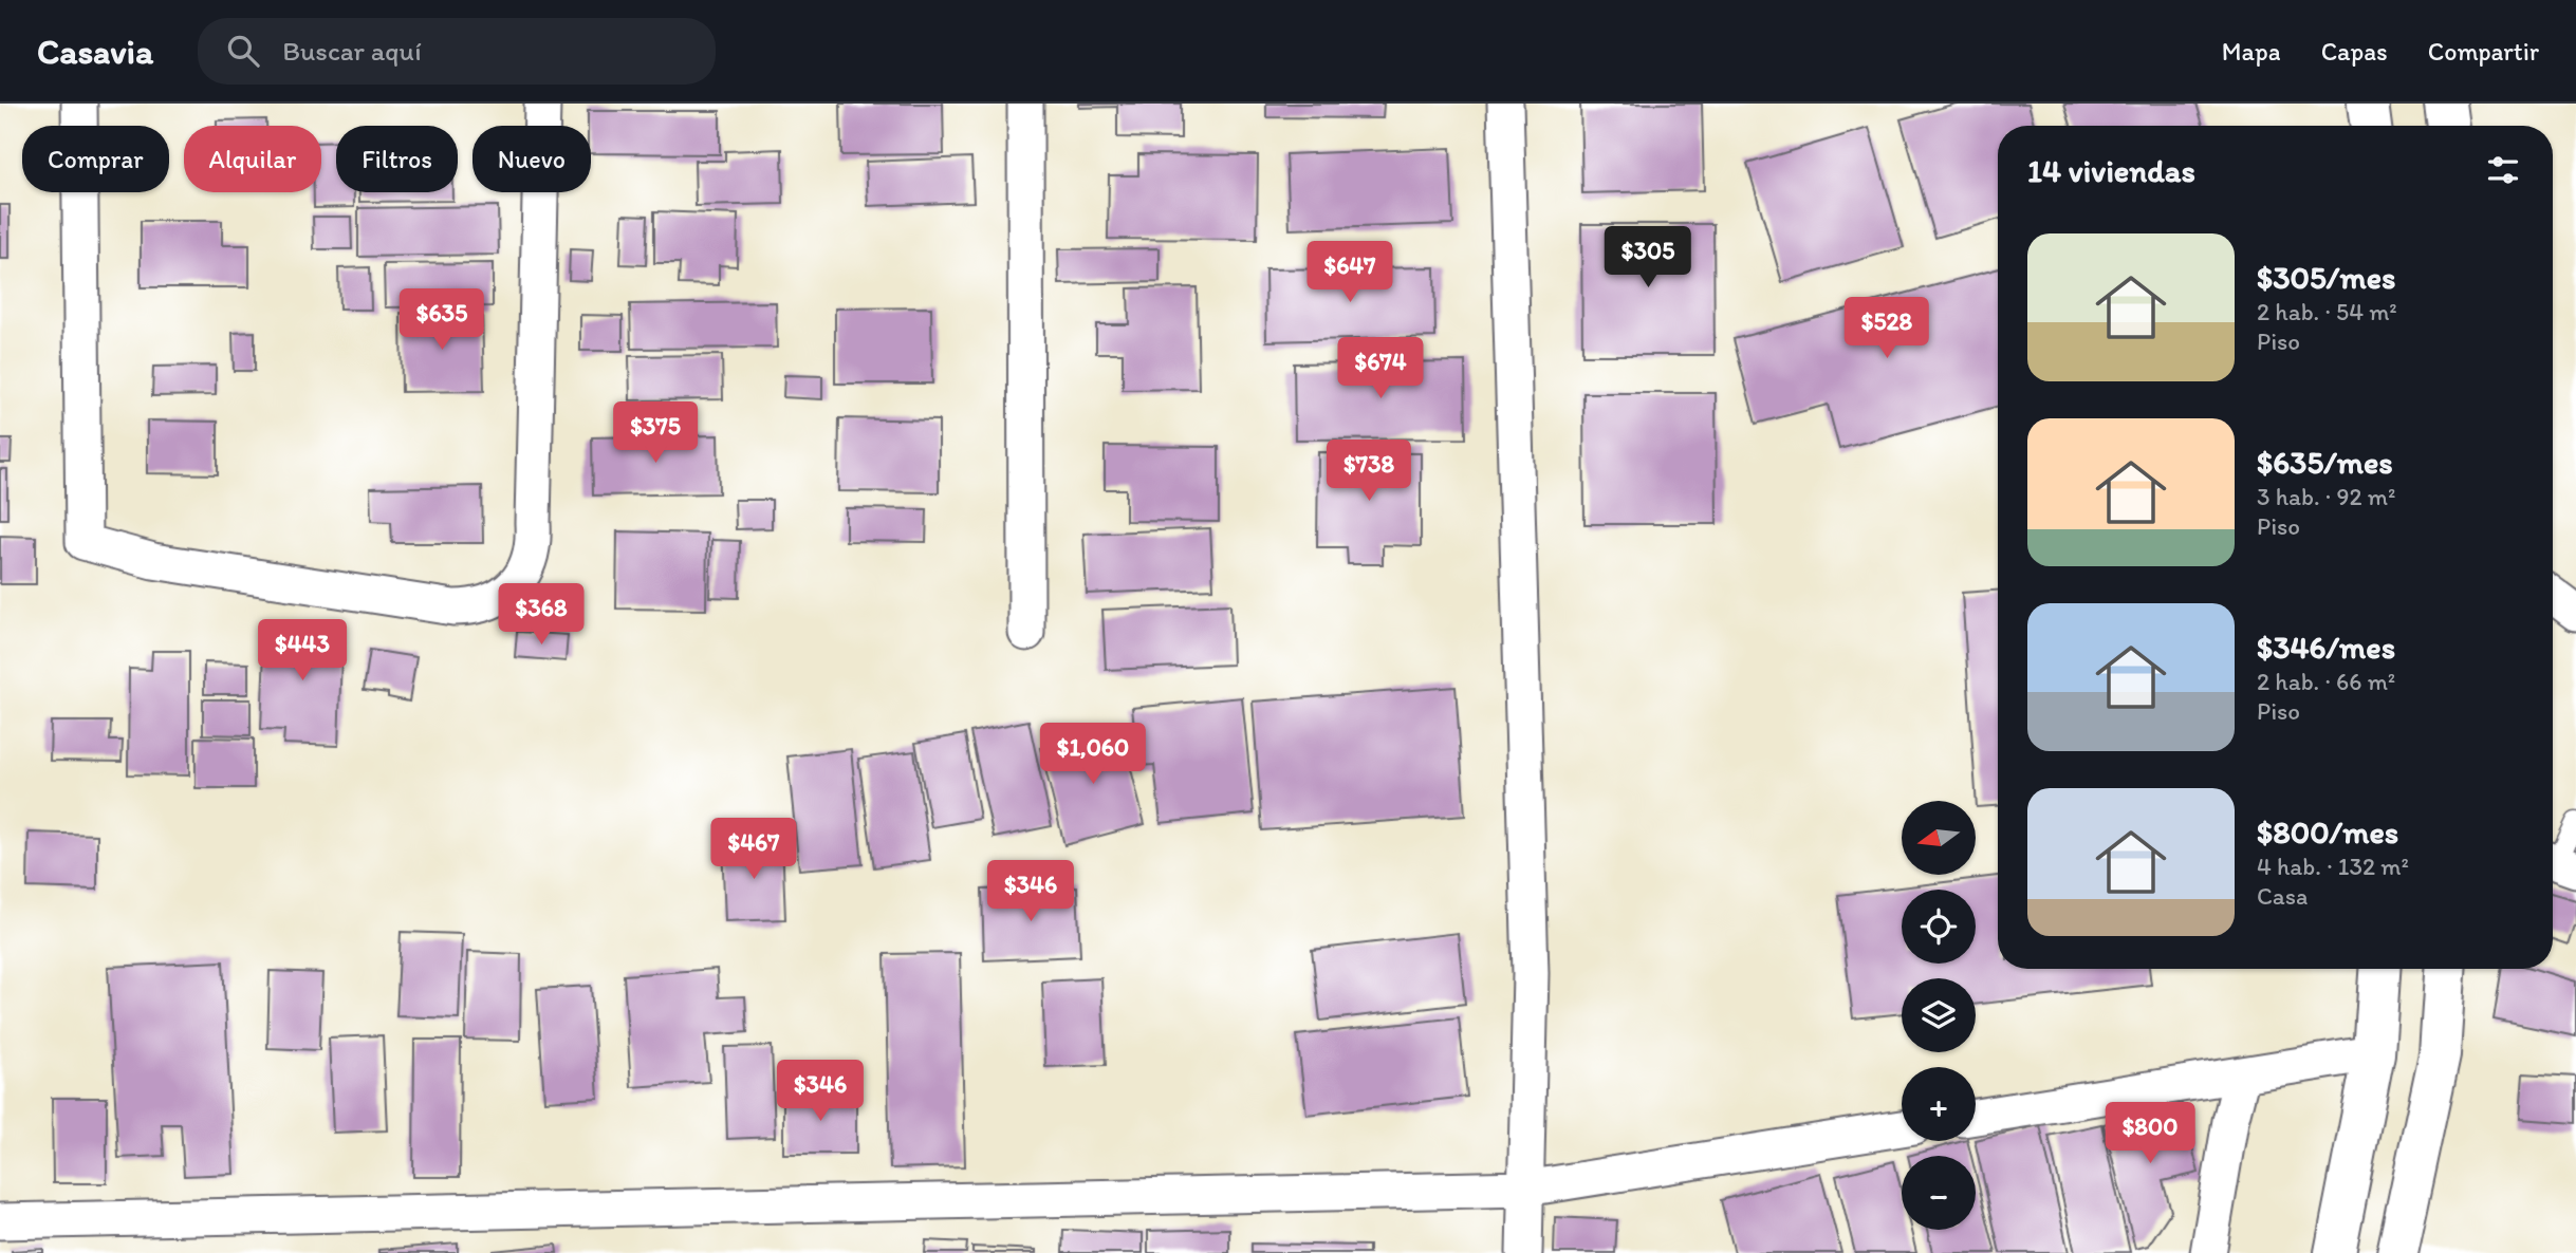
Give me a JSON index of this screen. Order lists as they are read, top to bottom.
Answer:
{
  "north": "left",
  "page": {
    "header": "Casavia",
    "search": "Buscar aquí",
    "nav": ["Mapa", "Capas", "Compartir"],
    "chip": [
      "Comprar",
      "Alquilar",
      "Filtros",
      "Nuevo"
    ],
    "heading": "14 viviendas",
    "list": [
      {
        "name": "$305/mes",
        "note": "2 hab. · 54 m² · Piso"
      },
      {
        "name": "$635/mes",
        "note": "3 hab. · 92 m² · Piso"
      },
      {
        "name": "$346/mes",
        "note": "2 hab. · 66 m² · Piso"
      },
      {
        "name": "$800/mes",
        "note": "4 hab. · 132 m² · Casa"
      }
    ],
    "price": [
      "$305",
      "$647",
      "$635",
      "$528",
      "$674",
      "$375",
      "$738",
      "$368",
      "$443",
      "$1,060",
      "$467",
      "$346",
      "$346",
      "$800"
    ],
    "map_buttons": ["+", "−"]
  }
}
